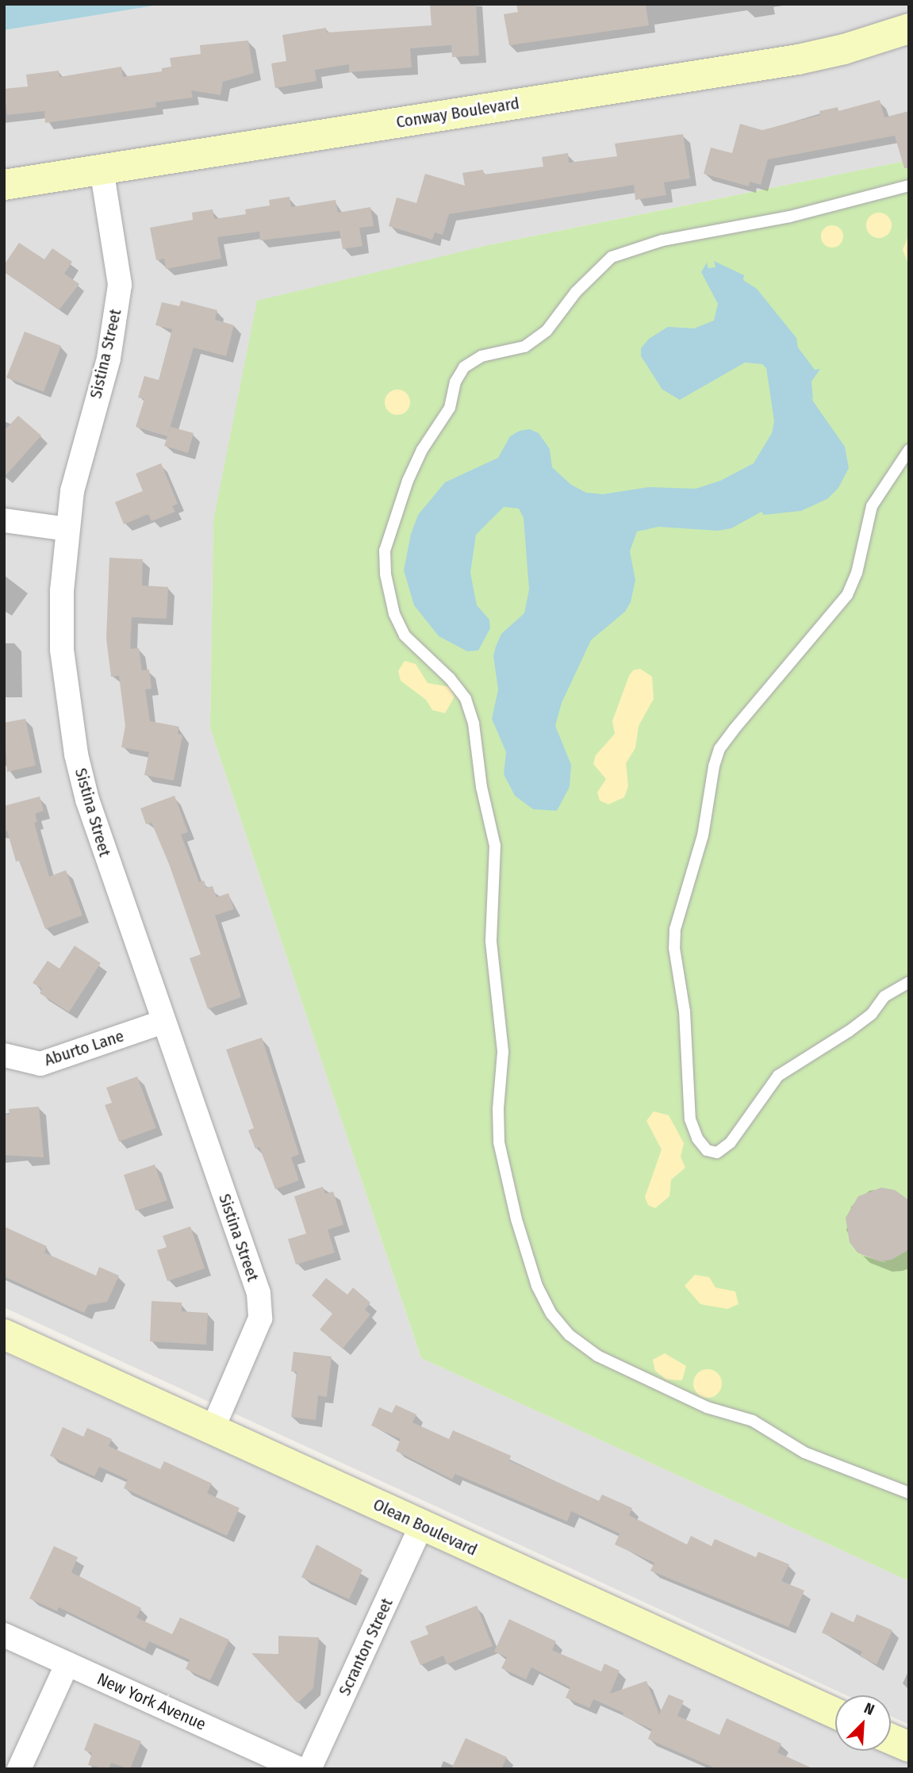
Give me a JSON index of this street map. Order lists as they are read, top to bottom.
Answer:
{
  "streets": {
    "street": [
      "Conway Boulevard",
      "Sistina Street",
      "Aburto Lane",
      "Olean Boulevard",
      "Scranton Street",
      "New York Avenue"
    ]
  },
  "crossings": [
    ["Conway Boulevard", "Sistina Street"],
    ["Sistina Street", "Aburto Lane"],
    ["Sistina Street", "Olean Boulevard"],
    ["Olean Boulevard", "Scranton Street"]
  ],
  "north": "top right"
}
